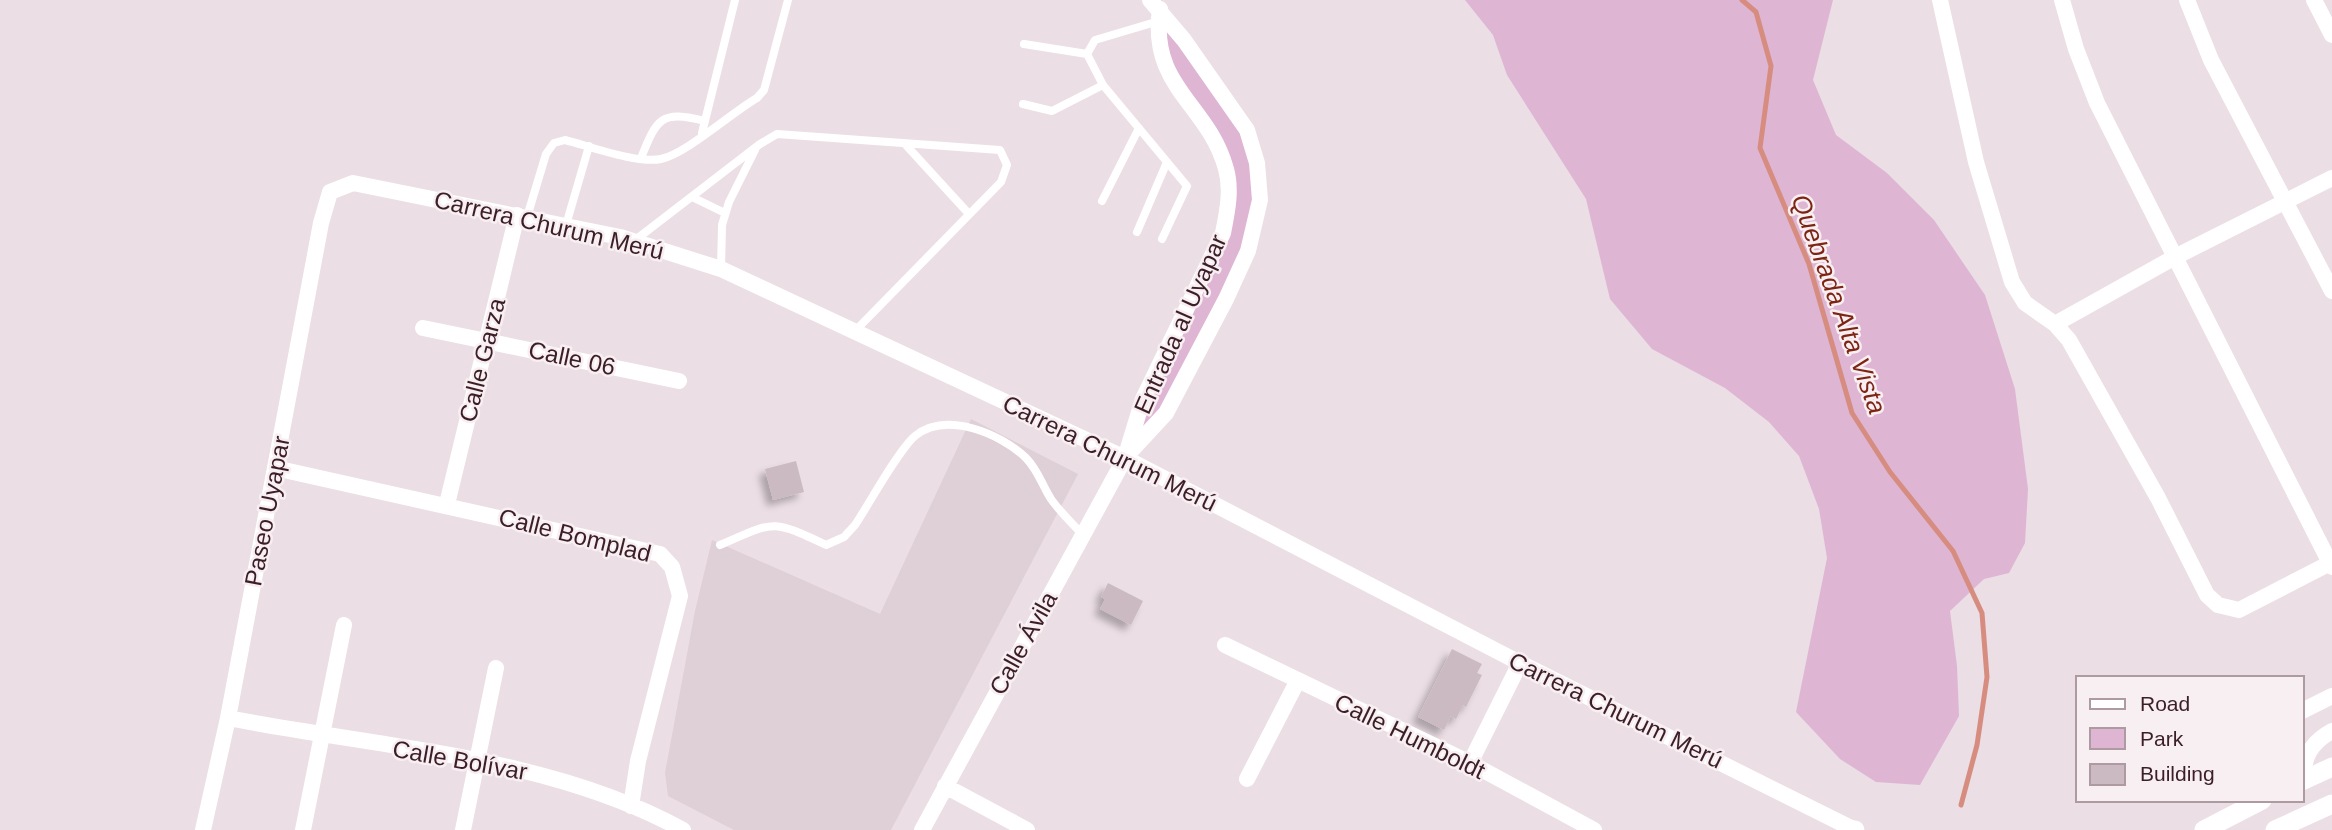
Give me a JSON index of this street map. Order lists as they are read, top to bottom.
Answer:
{
  "streets": {
    "street": [
      "Carrera Churum Merú",
      "Entrada al Uyapar",
      "Calle 06",
      "Calle Garza",
      "Paseo Uyapar",
      "Calle Bomplad",
      "Calle Ávila",
      "Calle Humboldt",
      "Calle Bolívar"
    ]
  },
  "crossings": [
    ["Carrera Churum Merú", "Entrada al Uyapar"],
    ["Carrera Churum Merú", "Calle Garza"],
    ["Carrera Churum Merú", "Paseo Uyapar"],
    ["Carrera Churum Merú", "Calle Ávila"],
    ["Entrada al Uyapar", "Calle Ávila"],
    ["Calle 06", "Calle Garza"],
    ["Calle Garza", "Calle Bomplad"],
    ["Paseo Uyapar", "Calle Bomplad"],
    ["Paseo Uyapar", "Calle Bolívar"],
    ["Calle Bomplad", "Calle Bolívar"]
  ],
  "water": ["Quebrada Alta Vista"],
  "legend": ["Road", "Park", "Building"]
}
